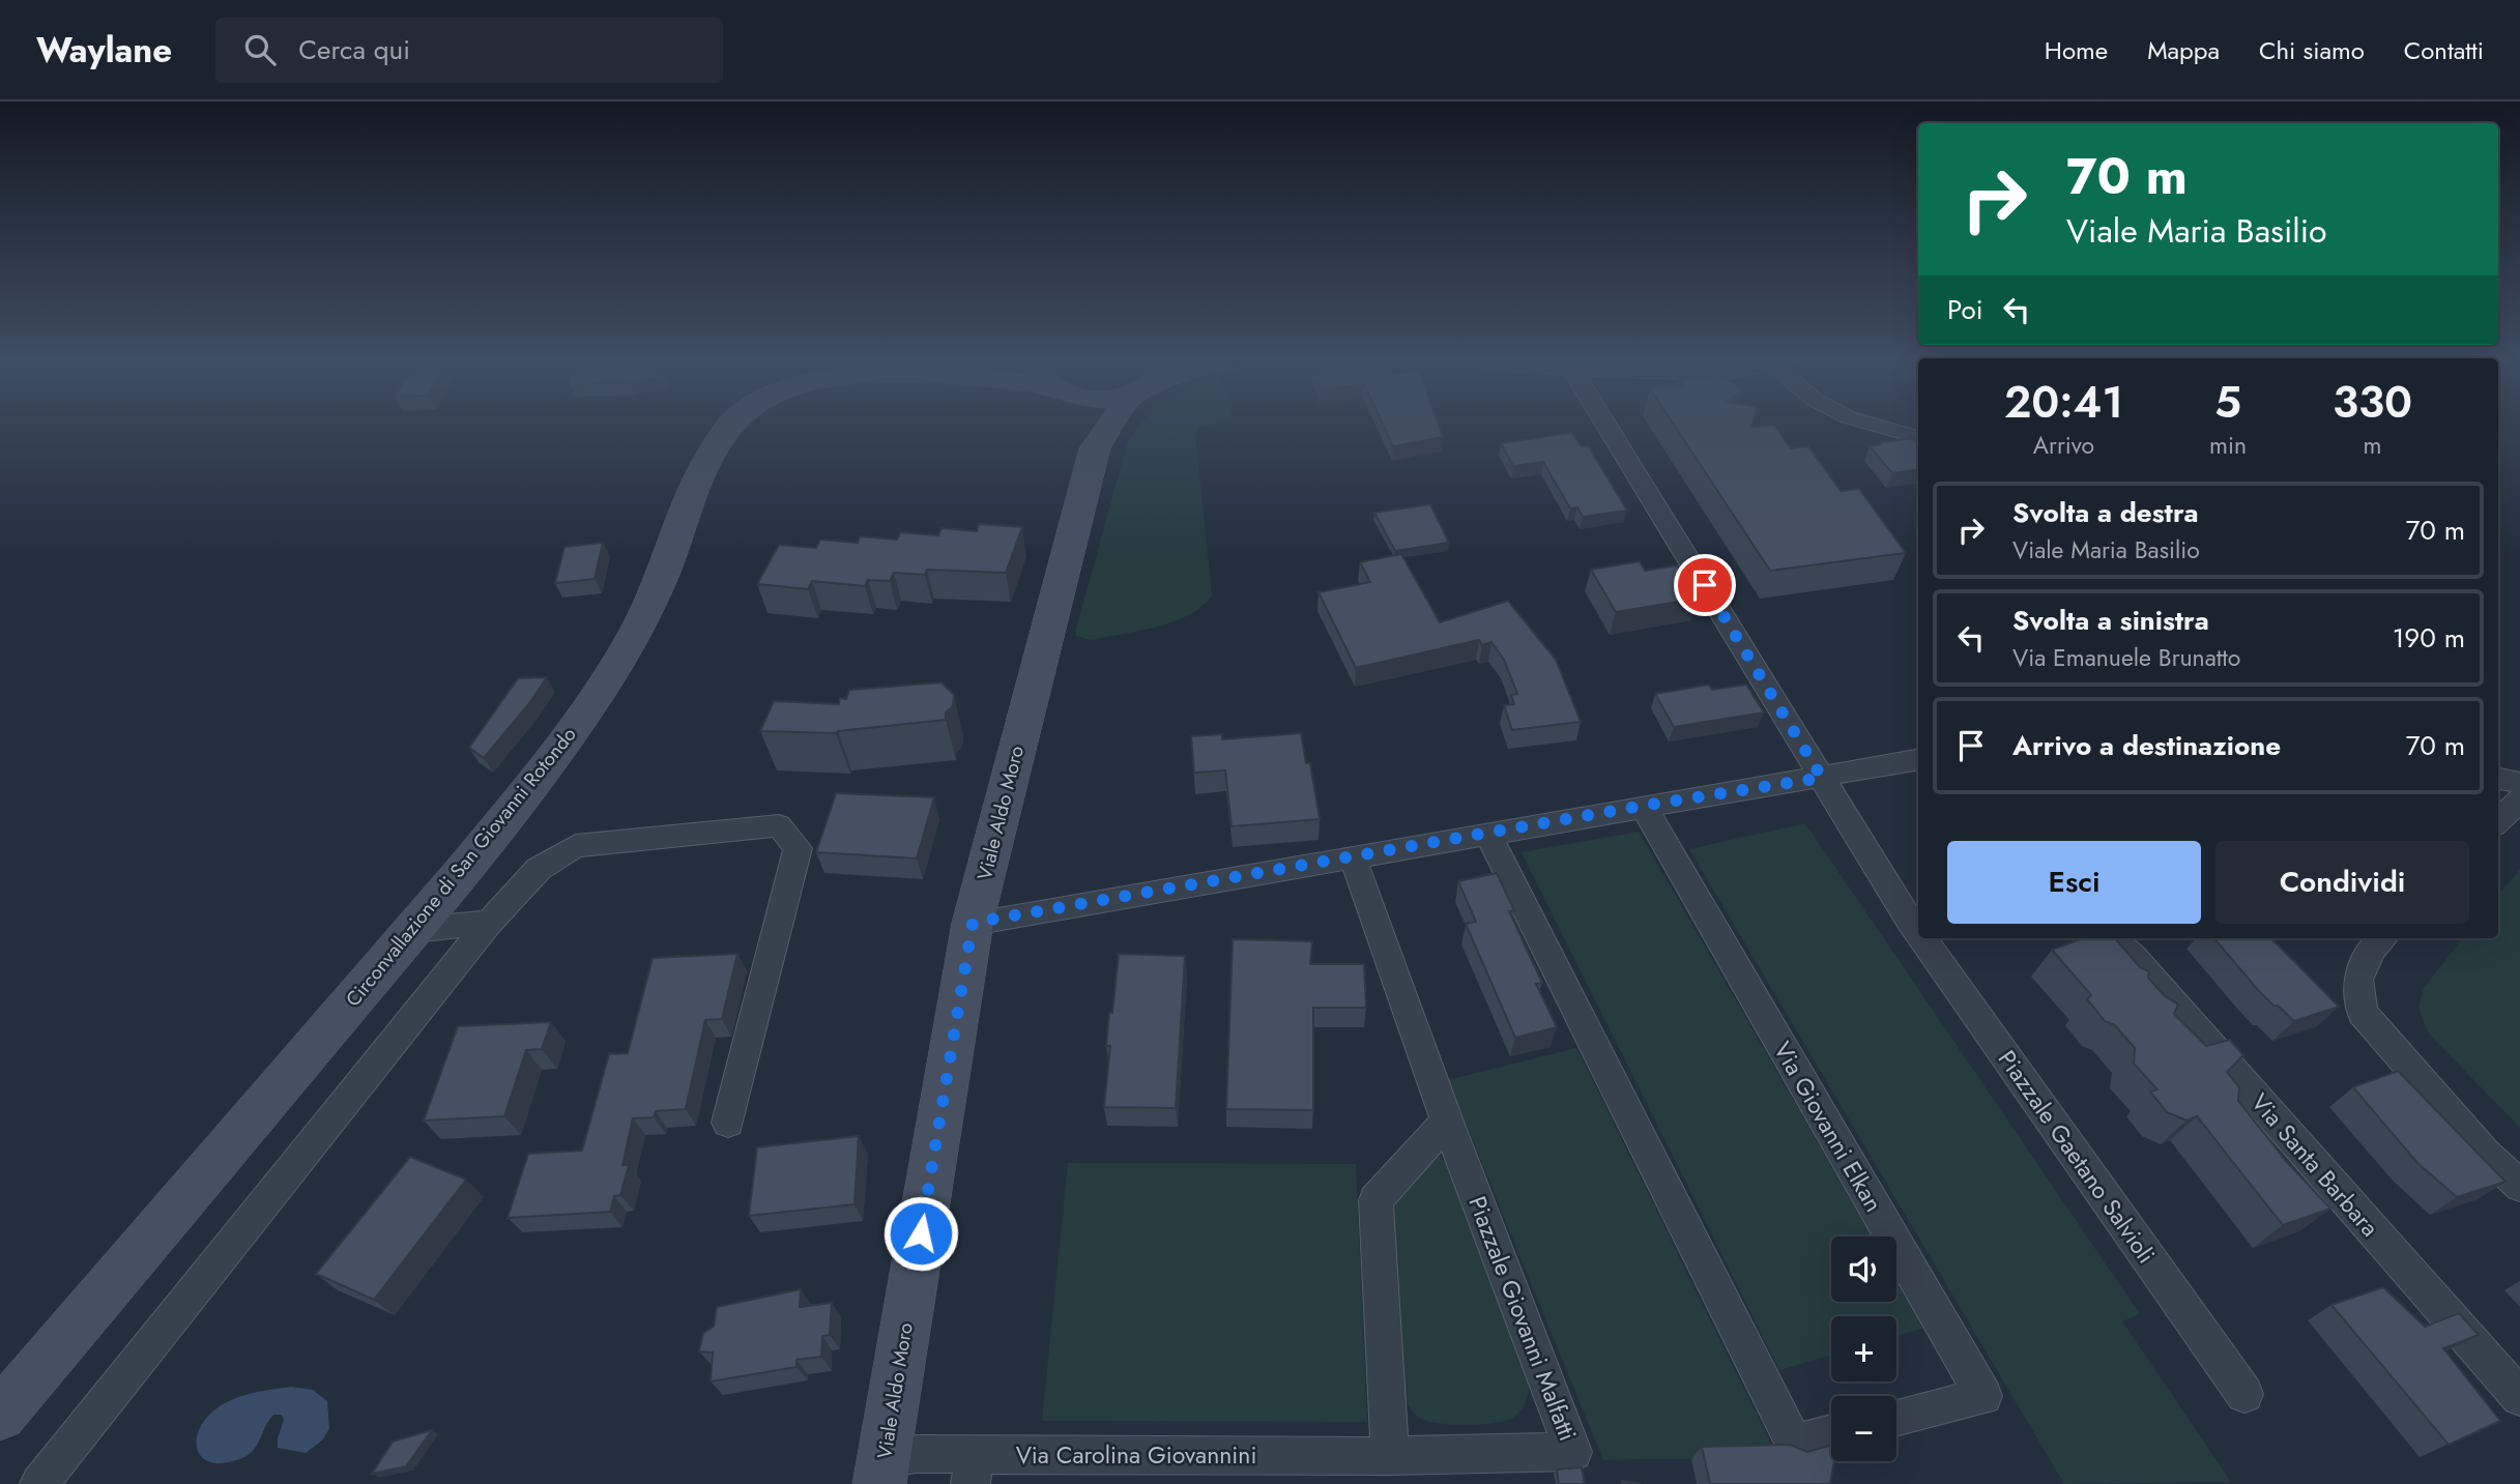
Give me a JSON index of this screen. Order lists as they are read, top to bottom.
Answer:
{
  "streets": {
    "main road": ["Viale Aldo Moro", "Circonvallazione di San Giovanni Rotondo"],
    "street": [
      "Via Giovanni Elkan",
      "Piazzale Gaetano Salvioli",
      "Via Santa Barbara",
      "Piazzale Giovanni Malfatti",
      "Via Carolina Giovannini"
    ]
  },
  "crossings": [
    ["Viale Aldo Moro", "Via Carolina Giovannini"],
    ["Piazzale Giovanni Malfatti", "Via Carolina Giovannini"]
  ],
  "page": {
    "header": "Waylane",
    "search": "Cerca qui",
    "nav": [
      "Home",
      "Mappa",
      "Chi siamo",
      "Contatti"
    ],
    "turn": ["70 m", "Viale Maria Basilio"],
    "then": "Poi",
    "eta": [
      "20:41",
      "Arrivo",
      "5",
      "min",
      "330",
      "m"
    ],
    "list": [
      {
        "name": "Svolta a destra",
        "note": "Viale Maria Basilio",
        "value": "70 m"
      },
      {
        "name": "Svolta a sinistra",
        "note": "Via Emanuele Brunatto",
        "value": "190 m"
      },
      {
        "name": "Arrivo a destinazione",
        "value": "70 m"
      }
    ],
    "buttons": ["Esci", "Condividi"],
    "map_buttons": ["+", "−"]
  }
}
